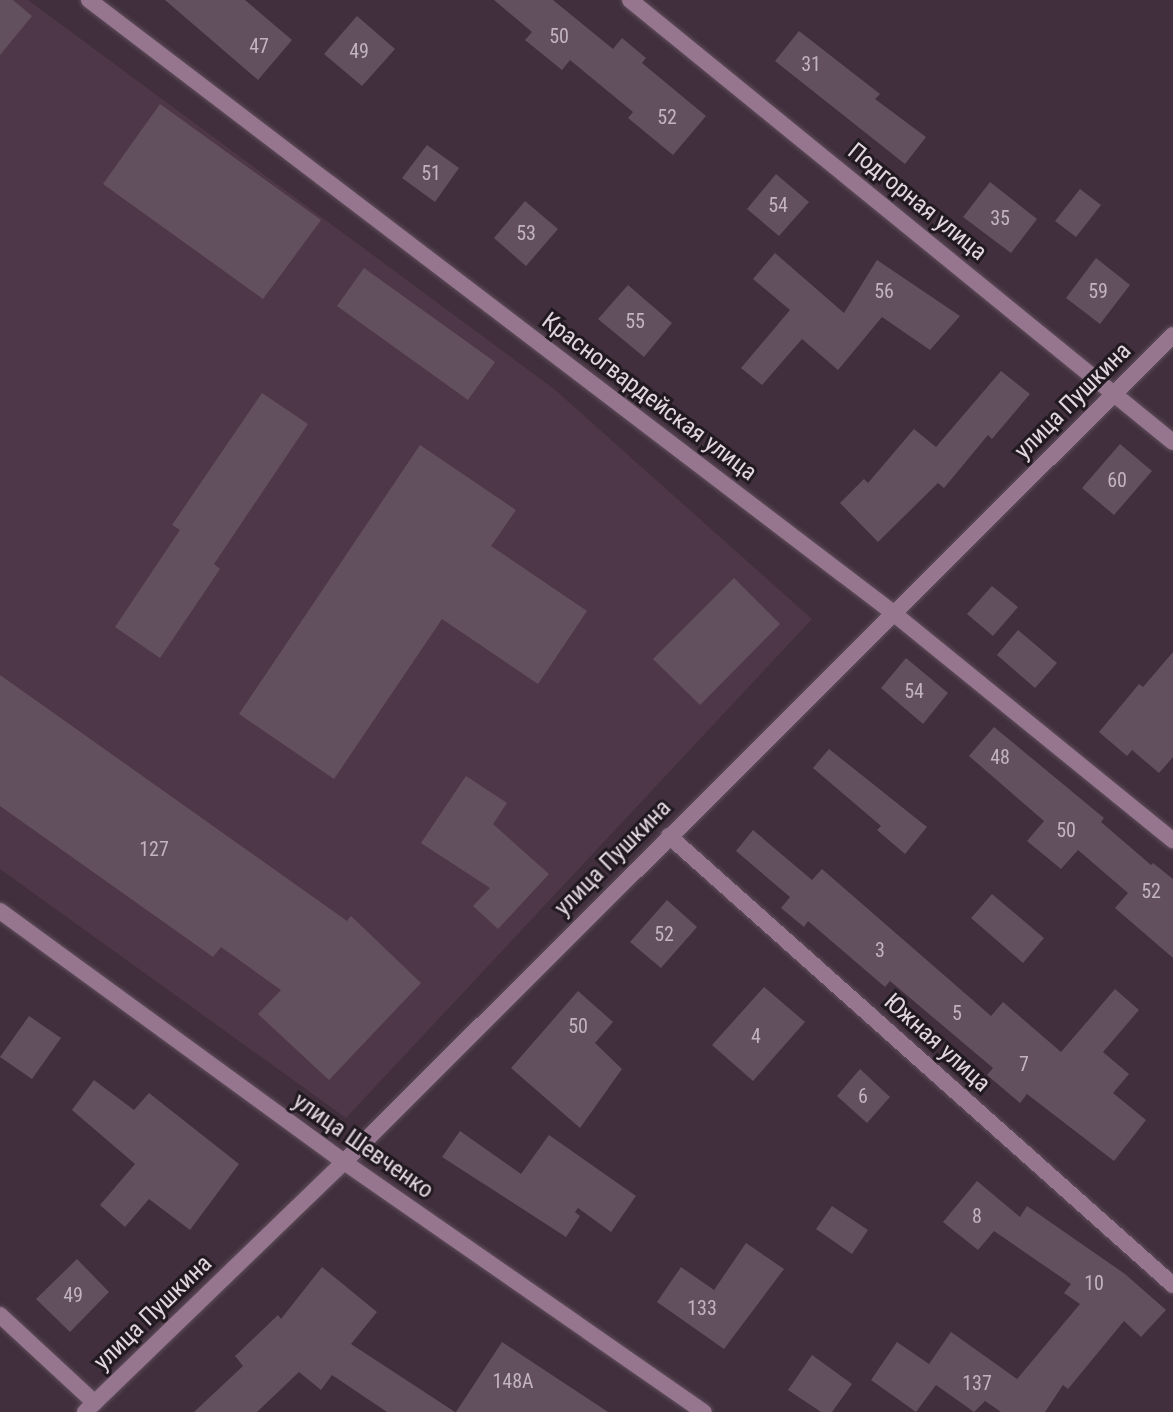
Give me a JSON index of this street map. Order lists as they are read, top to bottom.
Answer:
{
  "streets": {
    "street": [
      "Подгорная улица",
      "Красногвардейская улица",
      "улица Пушкина",
      "Южная улица",
      "улица Шевченко"
    ]
  },
  "crossings": [
    ["Подгорная улица", "улица Пушкина"],
    ["Красногвардейская улица", "улица Пушкина"],
    ["улица Пушкина", "Южная улица"],
    ["улица Пушкина", "улица Шевченко"]
  ],
  "house_numbers": [
    "50",
    "47",
    "49",
    "31",
    "52",
    "51",
    "54",
    "35",
    "53",
    "56",
    "59",
    "55",
    "60",
    "54",
    "48",
    "50",
    "127",
    "52",
    "52",
    "3",
    "5",
    "50",
    "4",
    "7",
    "6",
    "8",
    "10",
    "49",
    "133",
    "148А",
    "137"
  ]
}
